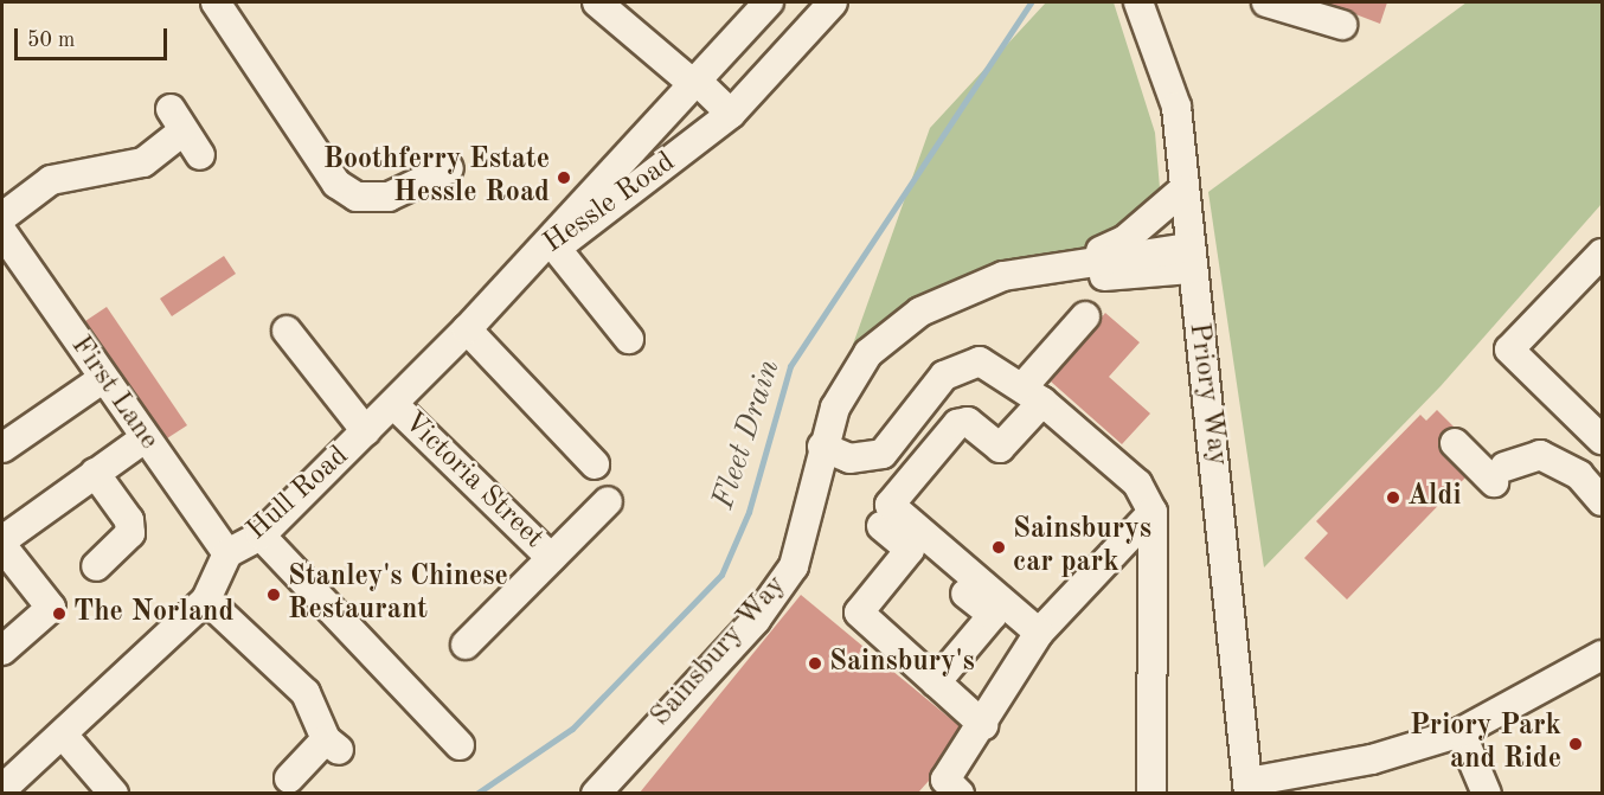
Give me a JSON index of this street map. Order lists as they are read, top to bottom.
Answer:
{
  "streets": {
    "street": [
      "Hessle Road",
      "First Lane",
      "Priory Way",
      "Victoria Street",
      "Hull Road",
      "Sainsbury Way"
    ]
  },
  "crossings": [
    ["Hessle Road", "Hull Road"],
    ["First Lane", "Hull Road"],
    ["Priory Way", "Sainsbury Way"],
    ["Victoria Street", "Hull Road"]
  ],
  "water": ["Fleet Drain"],
  "places": [
    "Boothferry Estate Hessle Road",
    "Aldi",
    "Sainsburys car park",
    "Stanley's Chinese Restaurant",
    "The Norland",
    "Sainsbury's",
    "Priory Park and Ride"
  ],
  "scale_bar": "50 m"
}
